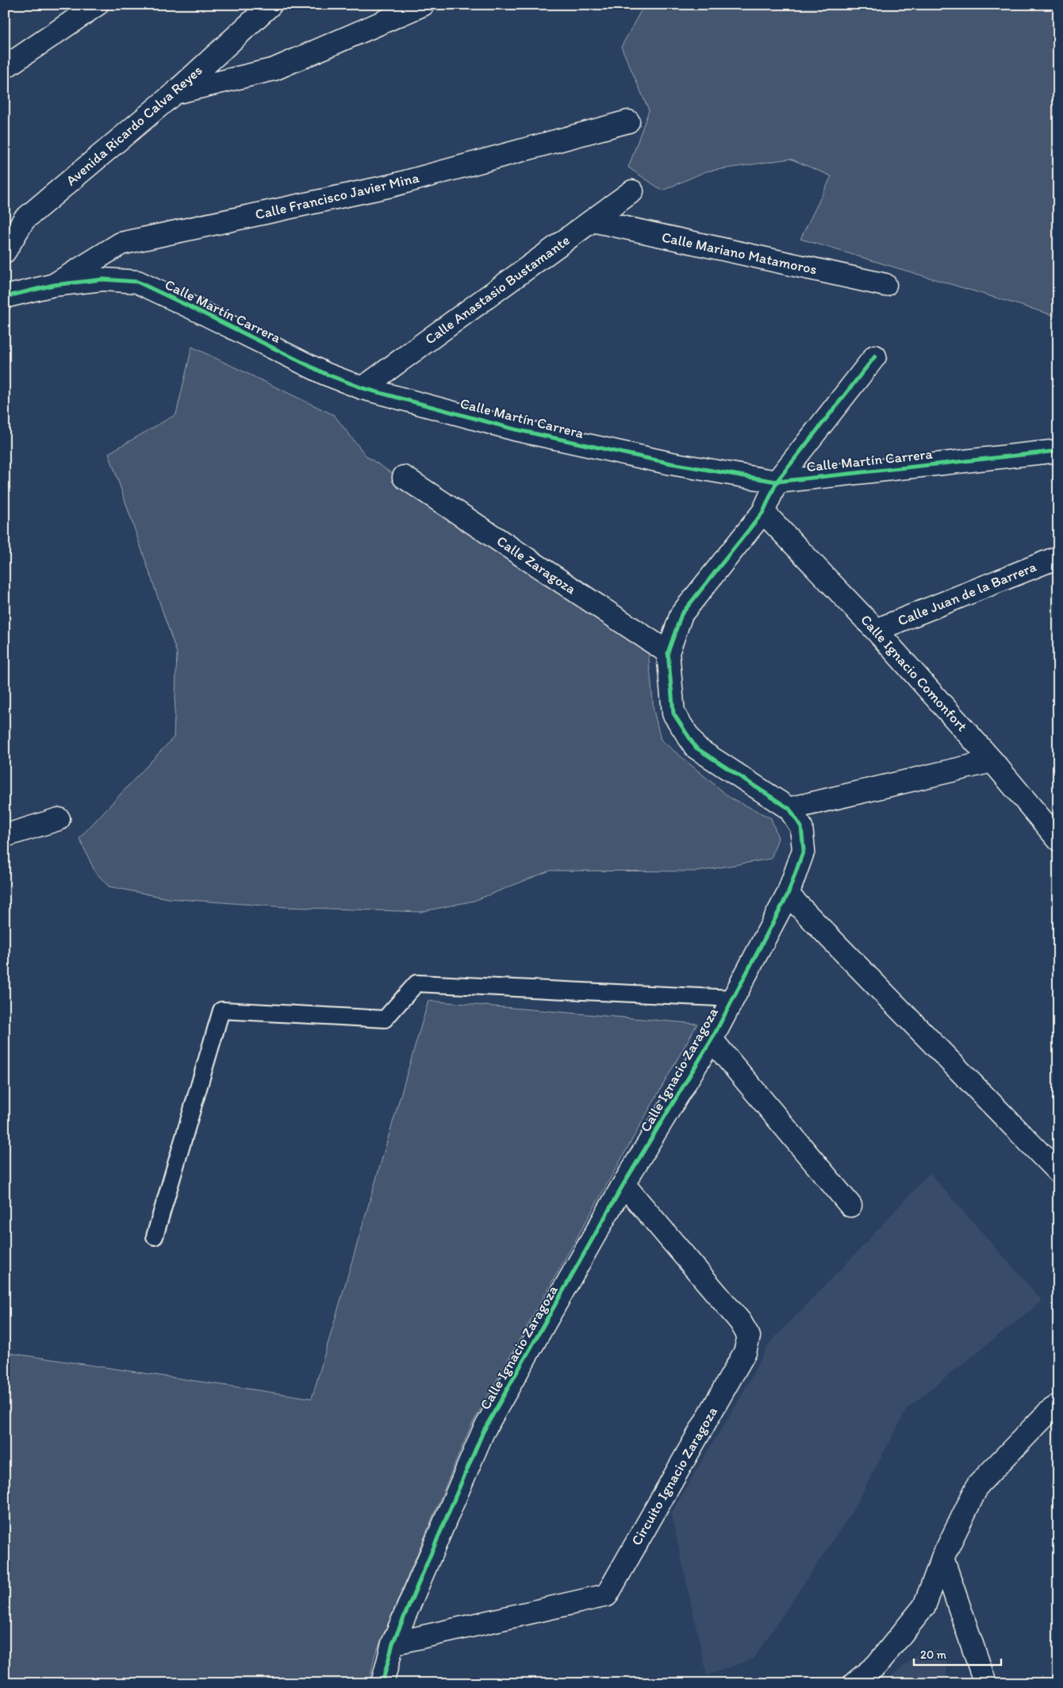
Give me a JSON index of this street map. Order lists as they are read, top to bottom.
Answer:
{
  "streets": {
    "street": [
      "Avenida Ricardo Calva Reyes",
      "Calle Francisco Javier Mina",
      "Calle Mariano Matamoros",
      "Calle Anastasio Bustamante",
      "Calle Martín Carrera",
      "Calle Zaragoza",
      "Calle Juan de la Barrera",
      "Calle Ignacio Comonfort",
      "Calle Ignacio Zaragoza",
      "Circuito Ignacio Zaragoza"
    ]
  },
  "crossings": [
    ["Calle Francisco Javier Mina", "Calle Martín Carrera"],
    ["Calle Mariano Matamoros", "Calle Anastasio Bustamante"],
    ["Calle Anastasio Bustamante", "Calle Martín Carrera"],
    ["Calle Martín Carrera", "Calle Ignacio Zaragoza"],
    ["Calle Zaragoza", "Calle Ignacio Zaragoza"],
    ["Calle Juan de la Barrera", "Calle Ignacio Comonfort"],
    ["Calle Ignacio Comonfort", "Calle Ignacio Zaragoza"],
    ["Calle Ignacio Zaragoza", "Circuito Ignacio Zaragoza"]
  ],
  "scale_bar": "20 m"
}
